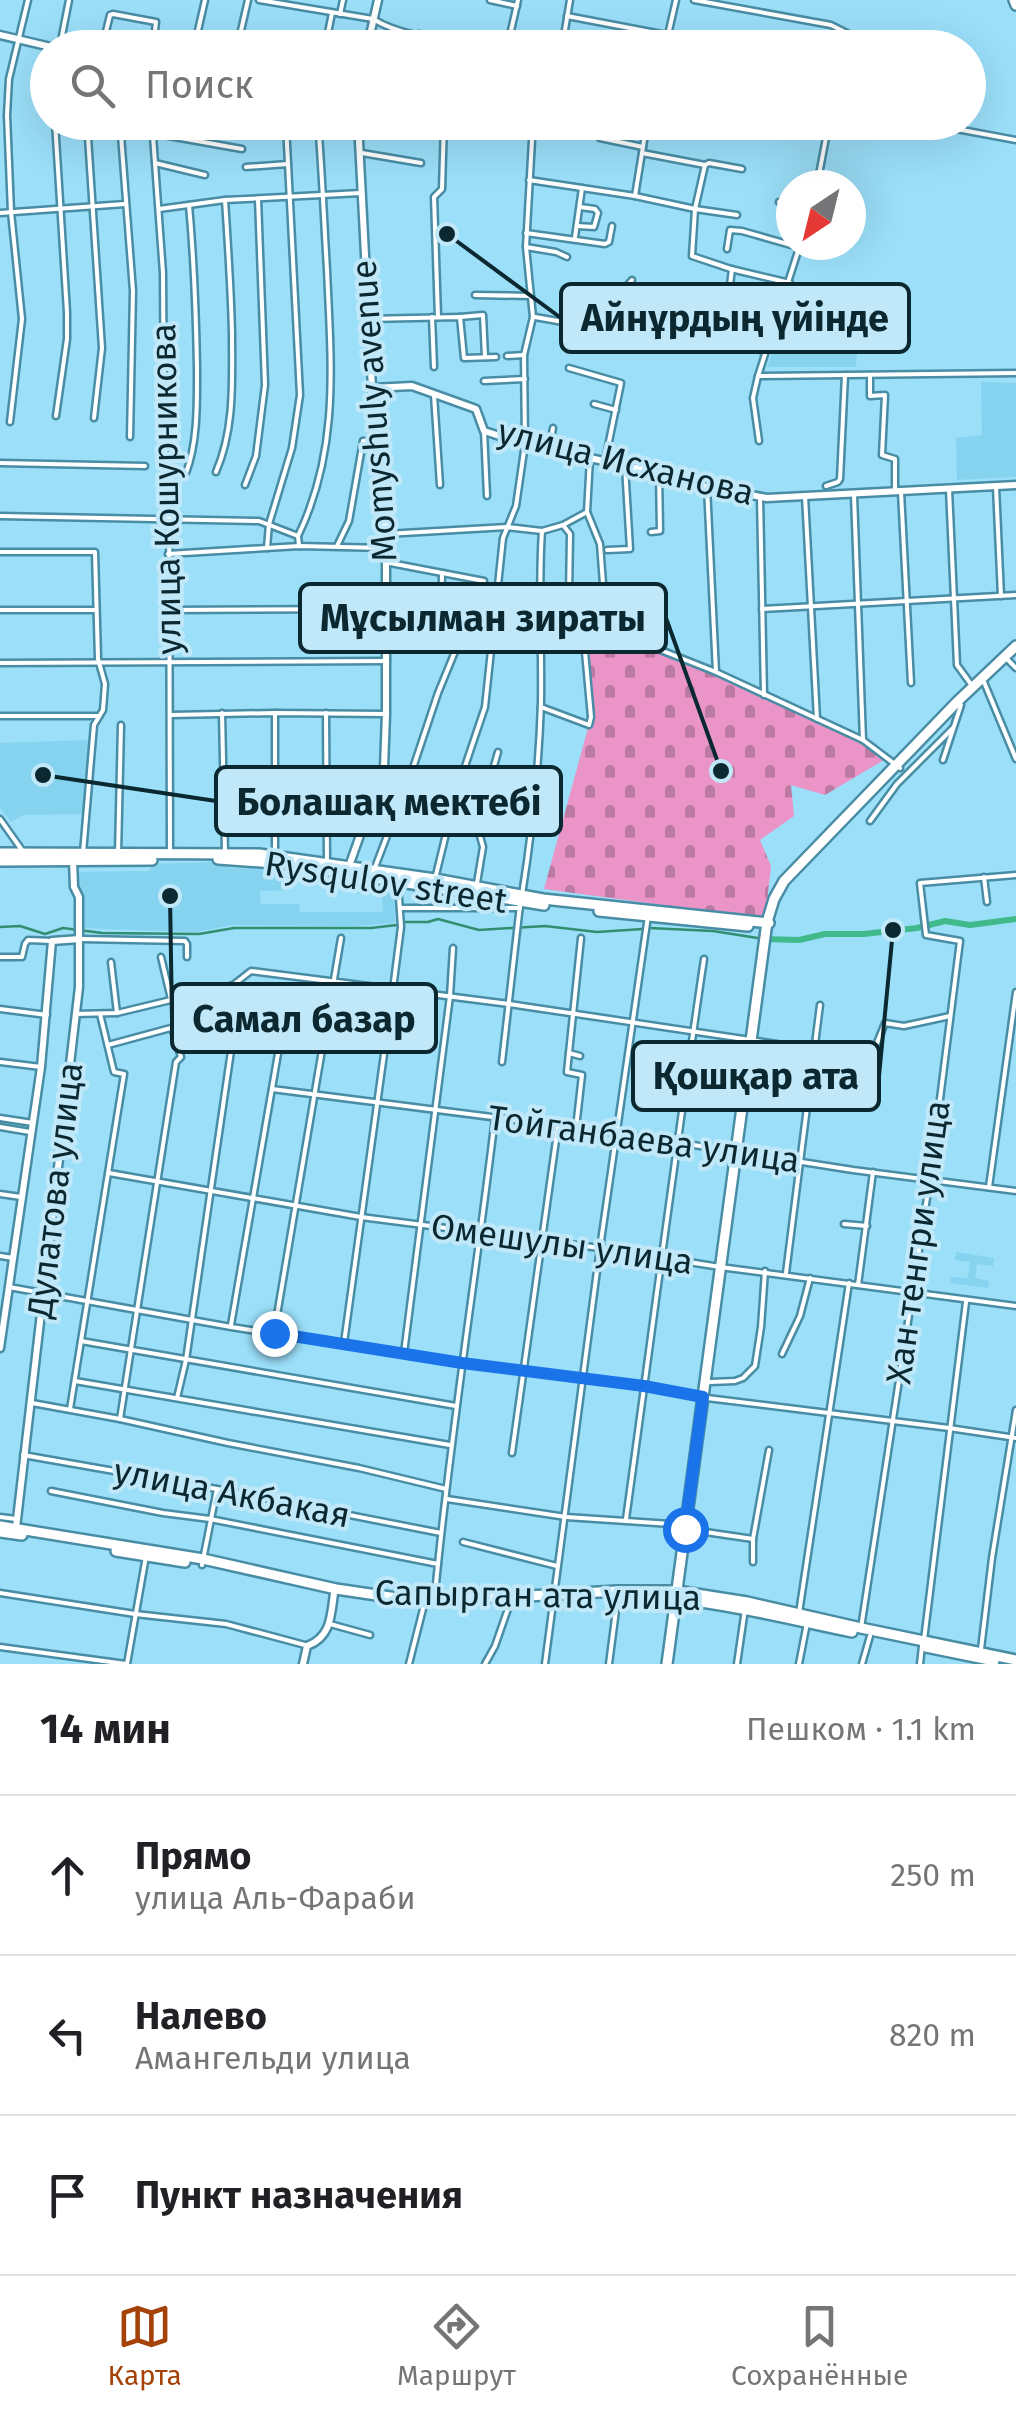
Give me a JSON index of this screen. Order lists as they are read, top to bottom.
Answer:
{
  "streets": {
    "main road": [
      "Momyshuly avenue",
      "улица Исханова",
      "Rysqulov street",
      "Дулатова улица",
      "Сапырган ата улица"
    ],
    "street": [
      "улица Кошурникова",
      "Тойганбаева улица",
      "Хан тенгри улица",
      "Омешулы улица",
      "улица Акбакая"
    ]
  },
  "crossings": [
    ["Momyshuly avenue", "улица Исханова"],
    ["Momyshuly avenue", "Rysqulov street"],
    ["улица Кошурникова", "Rysqulov street"],
    ["Rysqulov street", "Дулатова улица"],
    ["Тойганбаева улица", "Хан тенгри улица"],
    ["Дулатова улица", "улица Акбакая"],
    ["Дулатова улица", "Сапырган ата улица"],
    ["Хан тенгри улица", "Омешулы улица"],
    ["Хан тенгри улица", "Сапырган ата улица"]
  ],
  "places": [
    "Айнұрдың үйінде",
    "Мұсылман зираты",
    "Болашақ мектебі",
    "Самал базар",
    "Қошқар ата"
  ],
  "north": "bottom left",
  "page": {
    "search": "Поиск",
    "heading": ["14 мин", "Пешком · 1.1 km"],
    "list": [
      ["Прямо", "улица Аль-Фараби", "250 m"],
      ["Налево", "Амангельди улица", "820 m"],
      "Пункт назначения"
    ],
    "nav": ["Карта", "Маршрут", "Сохранённые"]
  }
}
